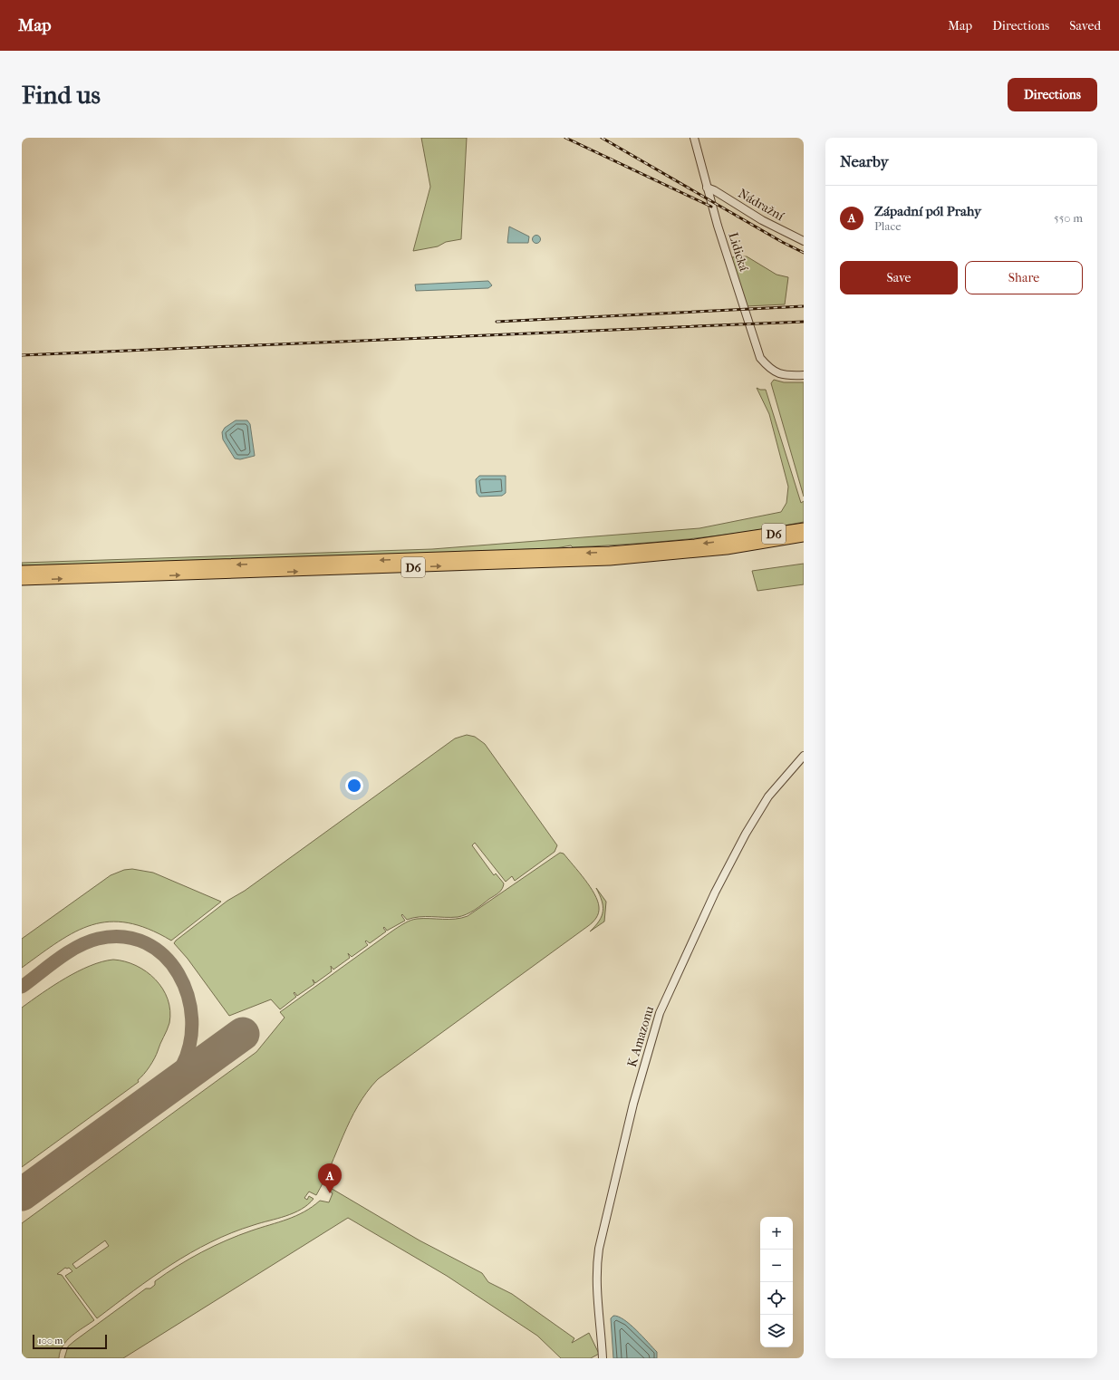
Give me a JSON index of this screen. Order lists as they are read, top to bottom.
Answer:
{
  "streets": {
    "highway": ["D6"],
    "street": ["Nádražní", "Lidická", "K Amazonu"]
  },
  "crossings": [
    ["Nádražní", "Lidická"]
  ],
  "scale_bar": "100 m",
  "page": {
    "header": "Map",
    "nav": ["Map", "Directions", "Saved"],
    "buttons": [
      "Directions",
      ["Save", "Share"]
    ],
    "title": "Find us",
    "heading": "Nearby",
    "list": [
      {
        "mark": "A",
        "name": "Západní pól Prahy",
        "note": "Place",
        "value": "550 m"
      }
    ],
    "pins": "A",
    "map_buttons": ["+", "−"],
    "scale": "100 m"
  }
}
